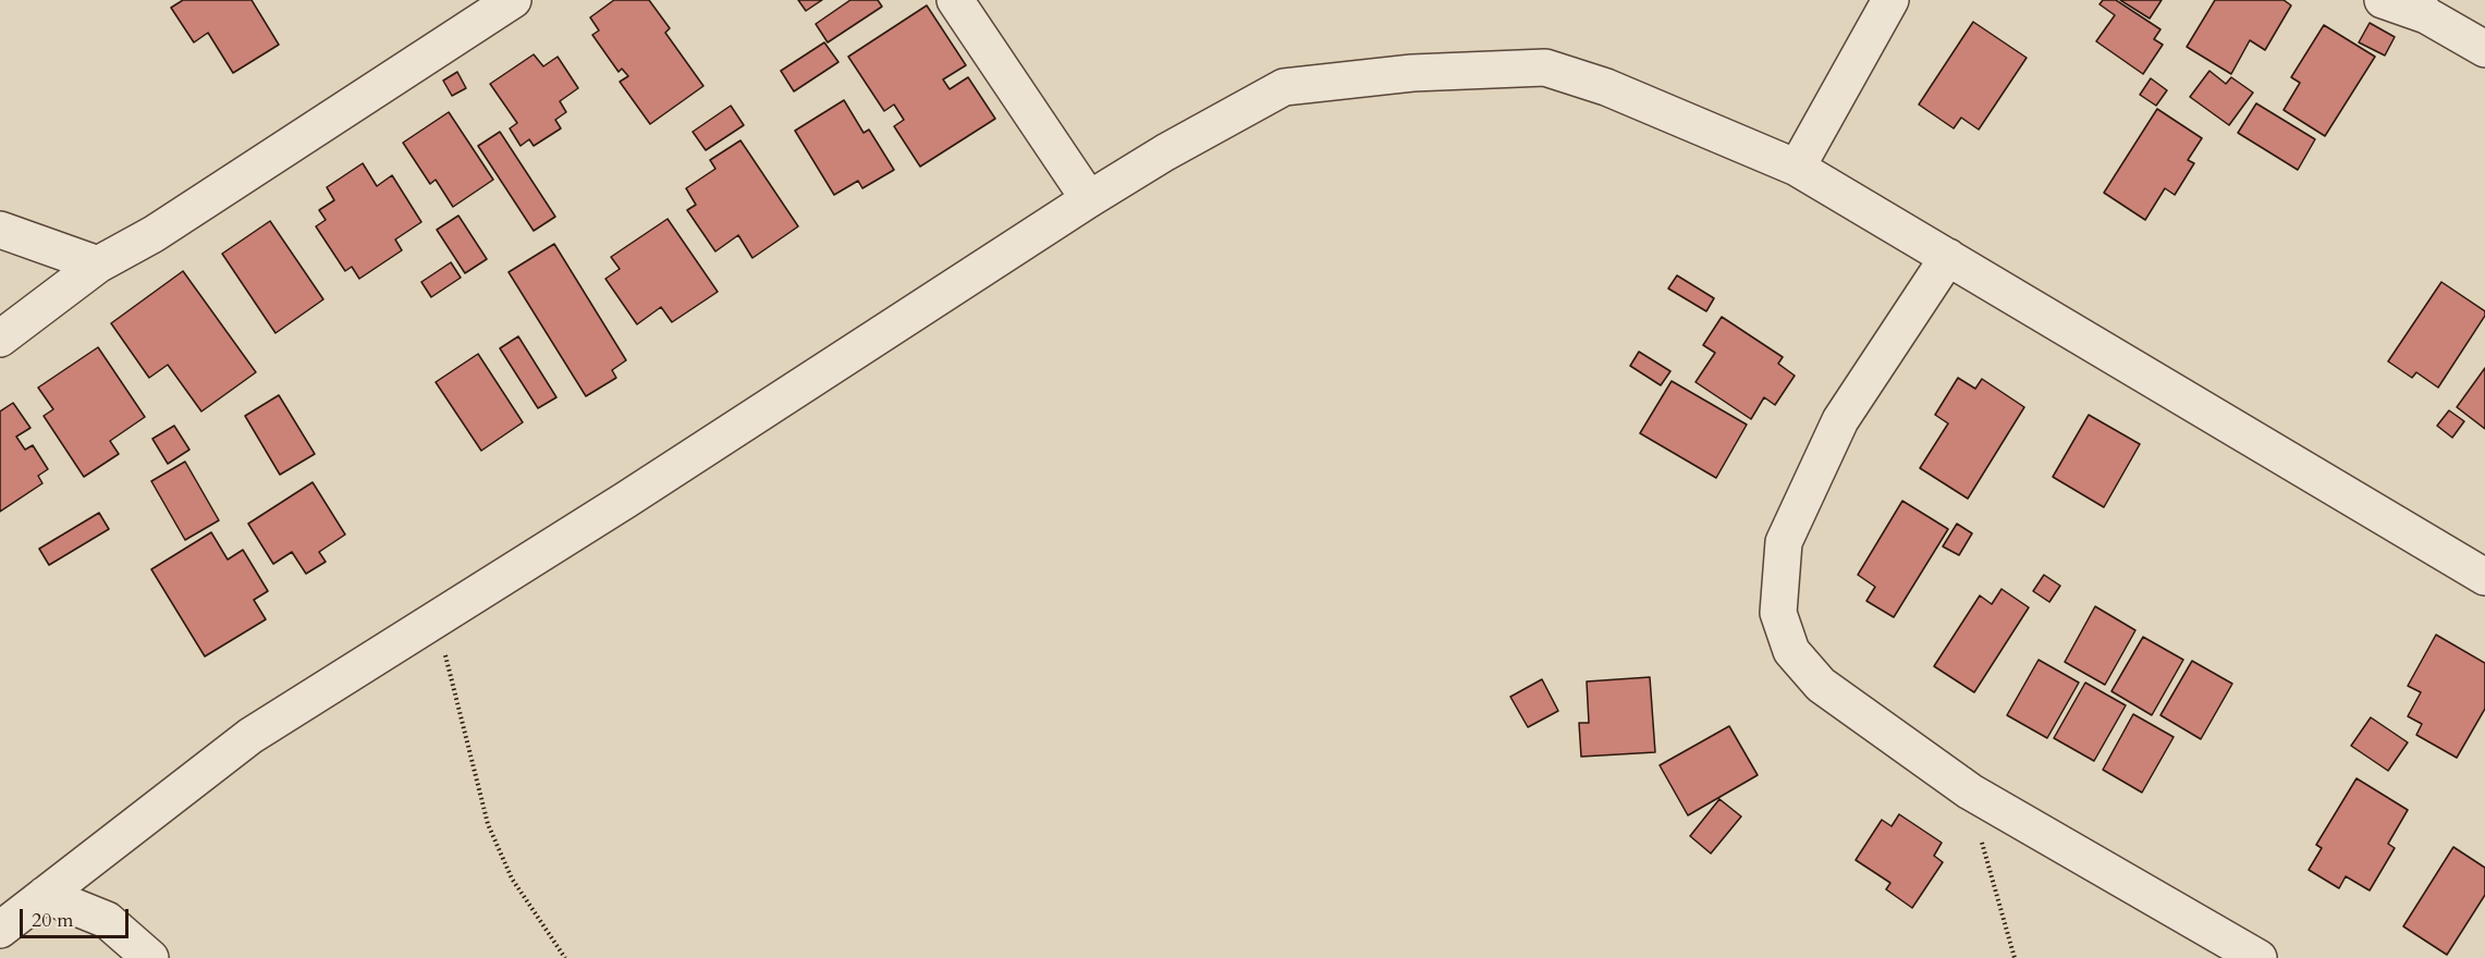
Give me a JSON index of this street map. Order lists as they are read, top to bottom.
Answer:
{
  "scale_bar": "20 m"
}
